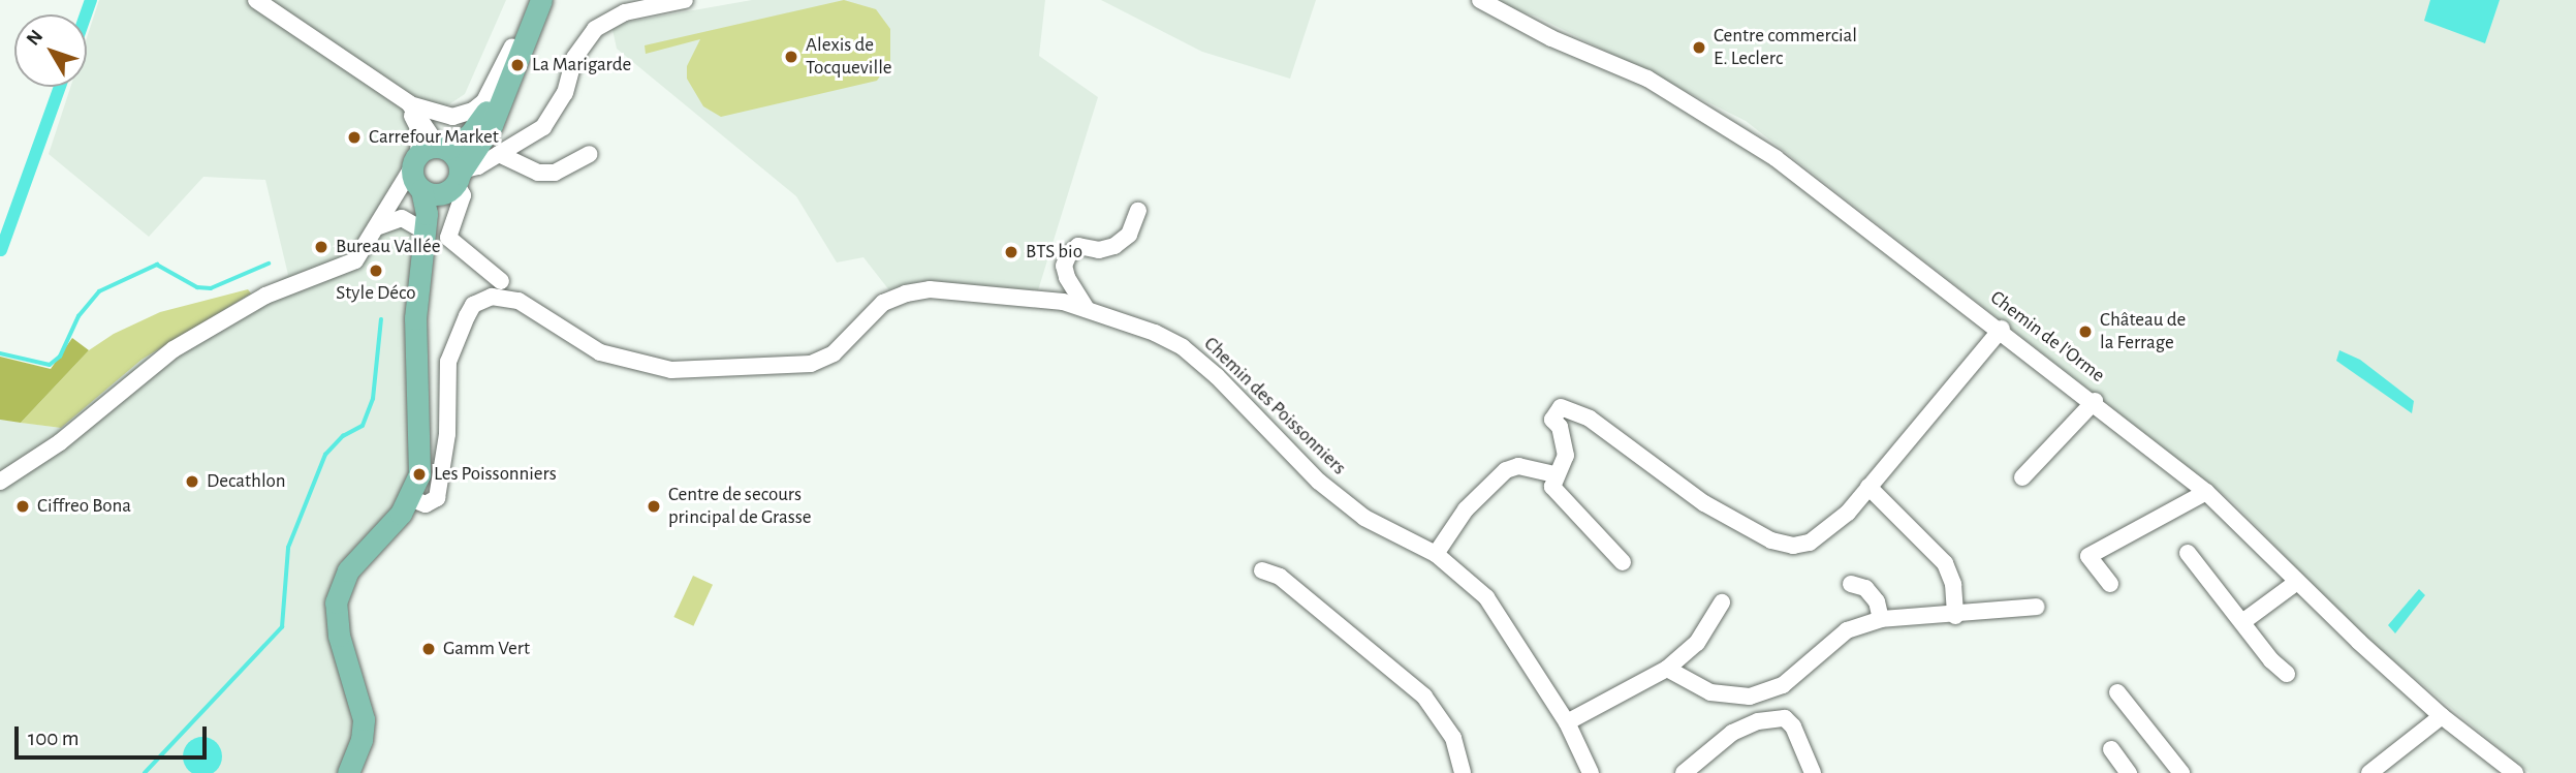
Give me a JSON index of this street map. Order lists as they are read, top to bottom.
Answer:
{
  "streets": {
    "street": ["Chemin de l'Orme", "Chemin des Poissonniers"]
  },
  "places": [
    "Centre commercial E. Leclerc",
    "Alexis de Tocqueville",
    "La Marigarde",
    "Carrefour Market",
    "Bureau Vallée",
    "BTS bio",
    "Style Déco",
    "Château de la Ferrage",
    "Les Poissonniers",
    "Decathlon",
    "Ciffreo Bona",
    "Centre de secours principal de Grasse",
    "Gamm Vert"
  ],
  "scale_bar": "100 m",
  "north": "top left"
}
